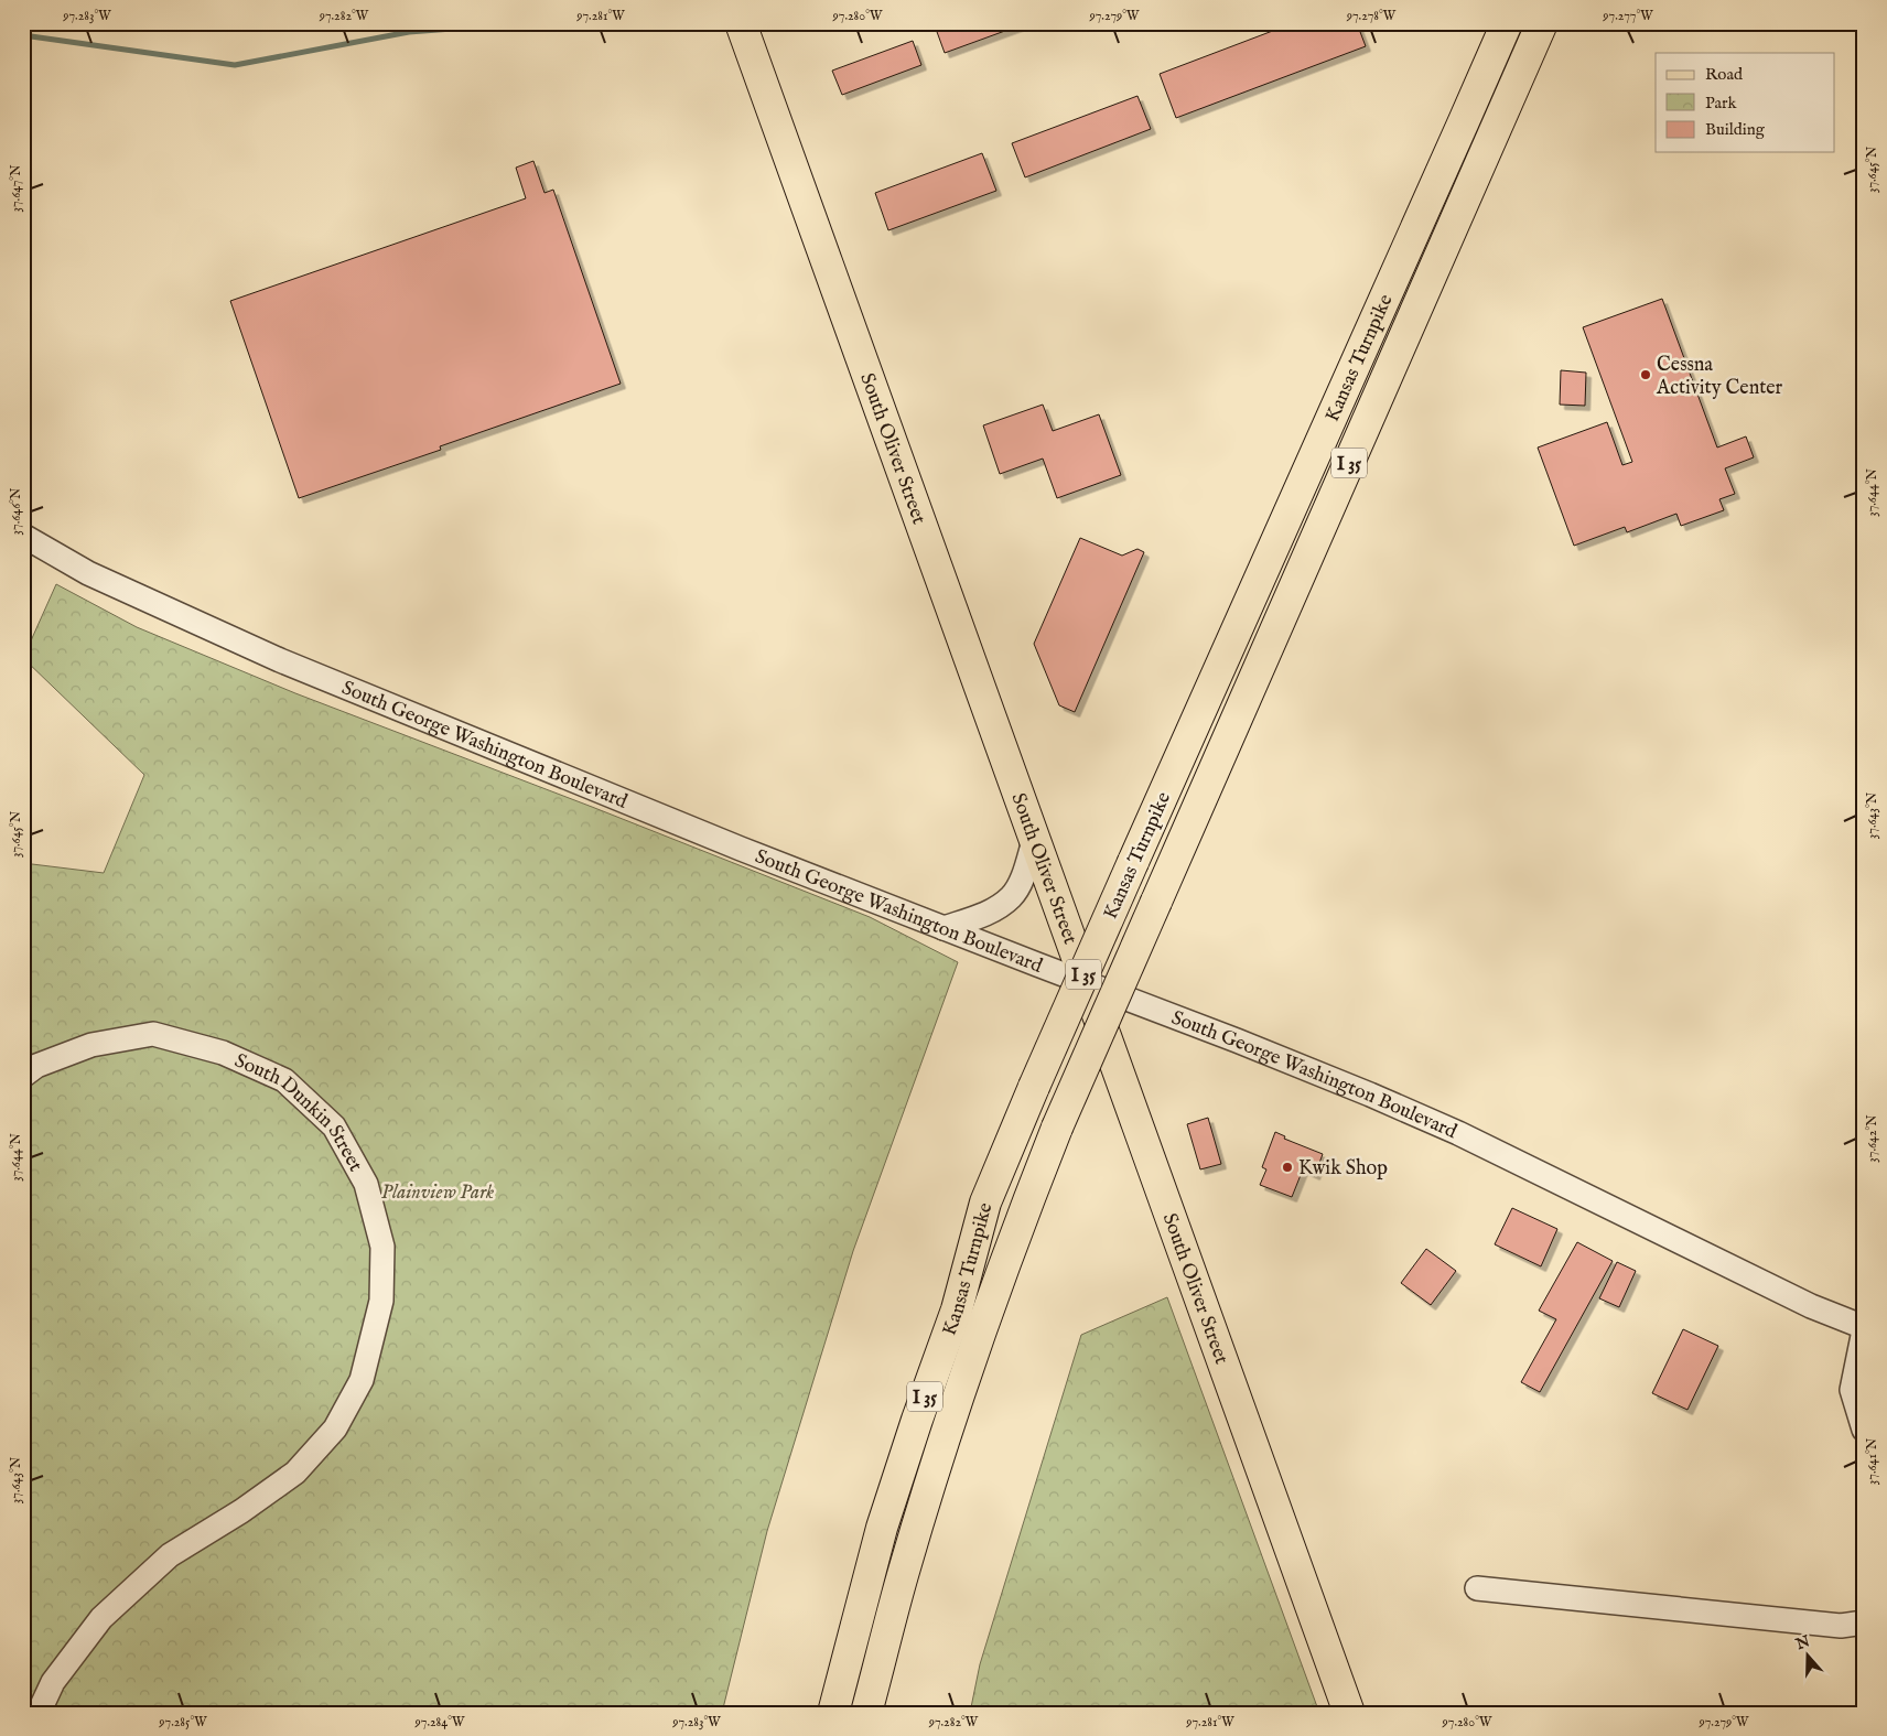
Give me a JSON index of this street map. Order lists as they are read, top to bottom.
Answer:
{
  "streets": {
    "main road": ["Kansas Turnpike", "South Oliver Street", "I 35"],
    "street": ["South George Washington Boulevard", "South Dunkin Street"]
  },
  "crossings": [
    ["South Oliver Street", "South George Washington Boulevard"]
  ],
  "parks": ["Plainview Park"],
  "places": ["Cessna Activity Center", "Kwik Shop"],
  "legend": ["Road", "Park", "Building"],
  "north": "top",
  "coordinates": [
    "97.283°W",
    "97.282°W",
    "97.281°W",
    "97.280°W",
    "97.279°W",
    "97.278°W",
    "97.277°W",
    "37.645°N",
    "37.647°N",
    "37.644°N",
    "37.646°N",
    "37.643°N",
    "37.642°N",
    "37.641°N",
    "97.285°W",
    "97.284°W"
  ]
}
